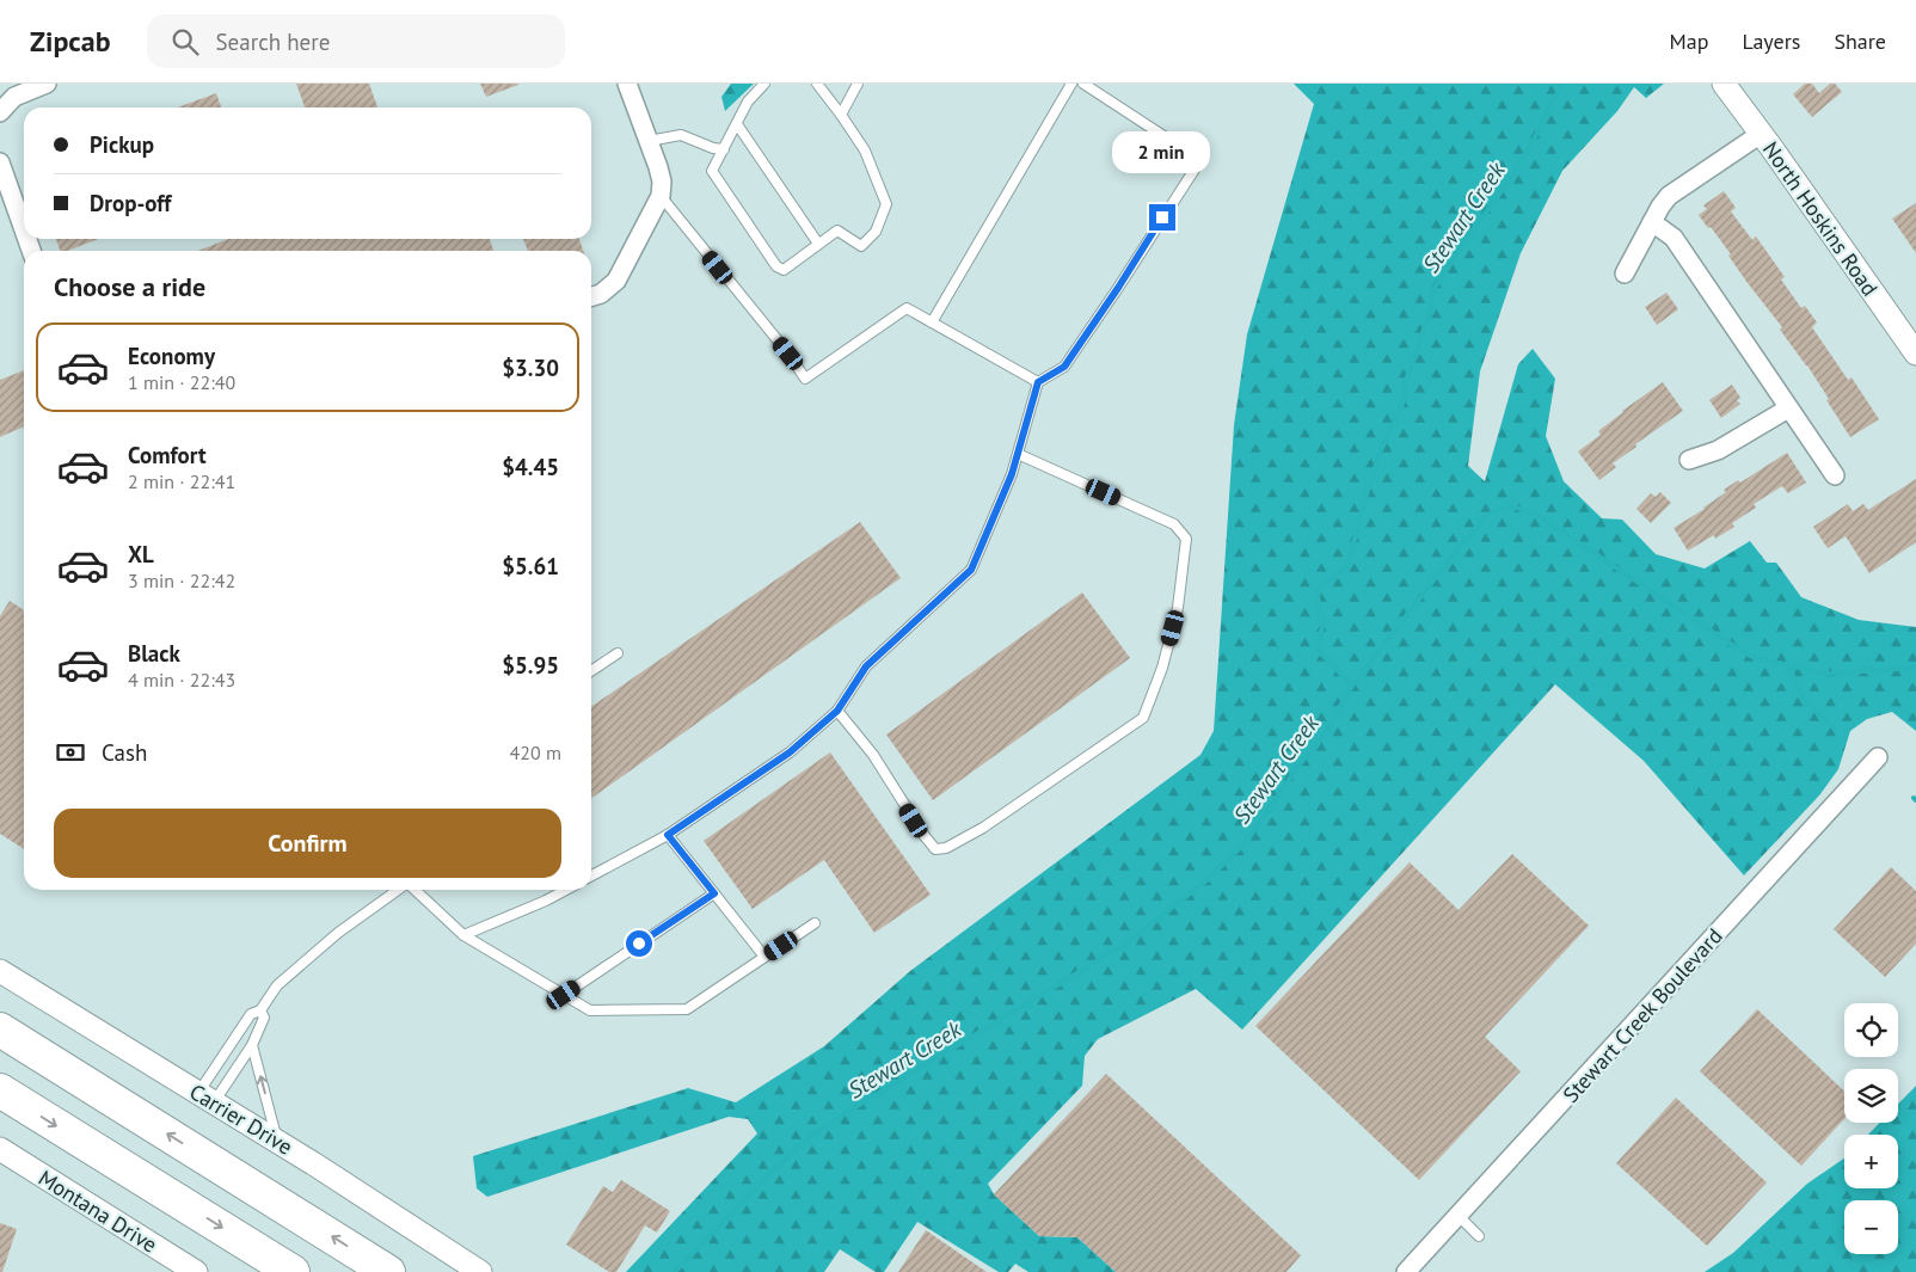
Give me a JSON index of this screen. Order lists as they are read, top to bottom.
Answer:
{
  "streets": {
    "street": [
      "North Hoskins Road",
      "Stewart Creek Boulevard",
      "Carrier Drive",
      "Montana Drive"
    ]
  },
  "water": ["Stewart Creek"],
  "page": {
    "header": "Zipcab",
    "search": "Search here",
    "nav": ["Map", "Layers", "Share"],
    "banner": ["Pickup", "Drop-off"],
    "bubble": "2 min",
    "heading": "Choose a ride",
    "list": [
      {
        "name": "Economy",
        "note": "1 min · 22:40",
        "value": "$3.30"
      },
      {
        "name": "Comfort",
        "note": "2 min · 22:41",
        "value": "$4.45"
      },
      {
        "name": "XL",
        "note": "3 min · 22:42",
        "value": "$5.61"
      },
      {
        "name": "Black",
        "note": "4 min · 22:43",
        "value": "$5.95"
      }
    ],
    "pay": ["Cash", "420 m"],
    "buttons": "Confirm",
    "map_buttons": ["+", "−"]
  }
}
